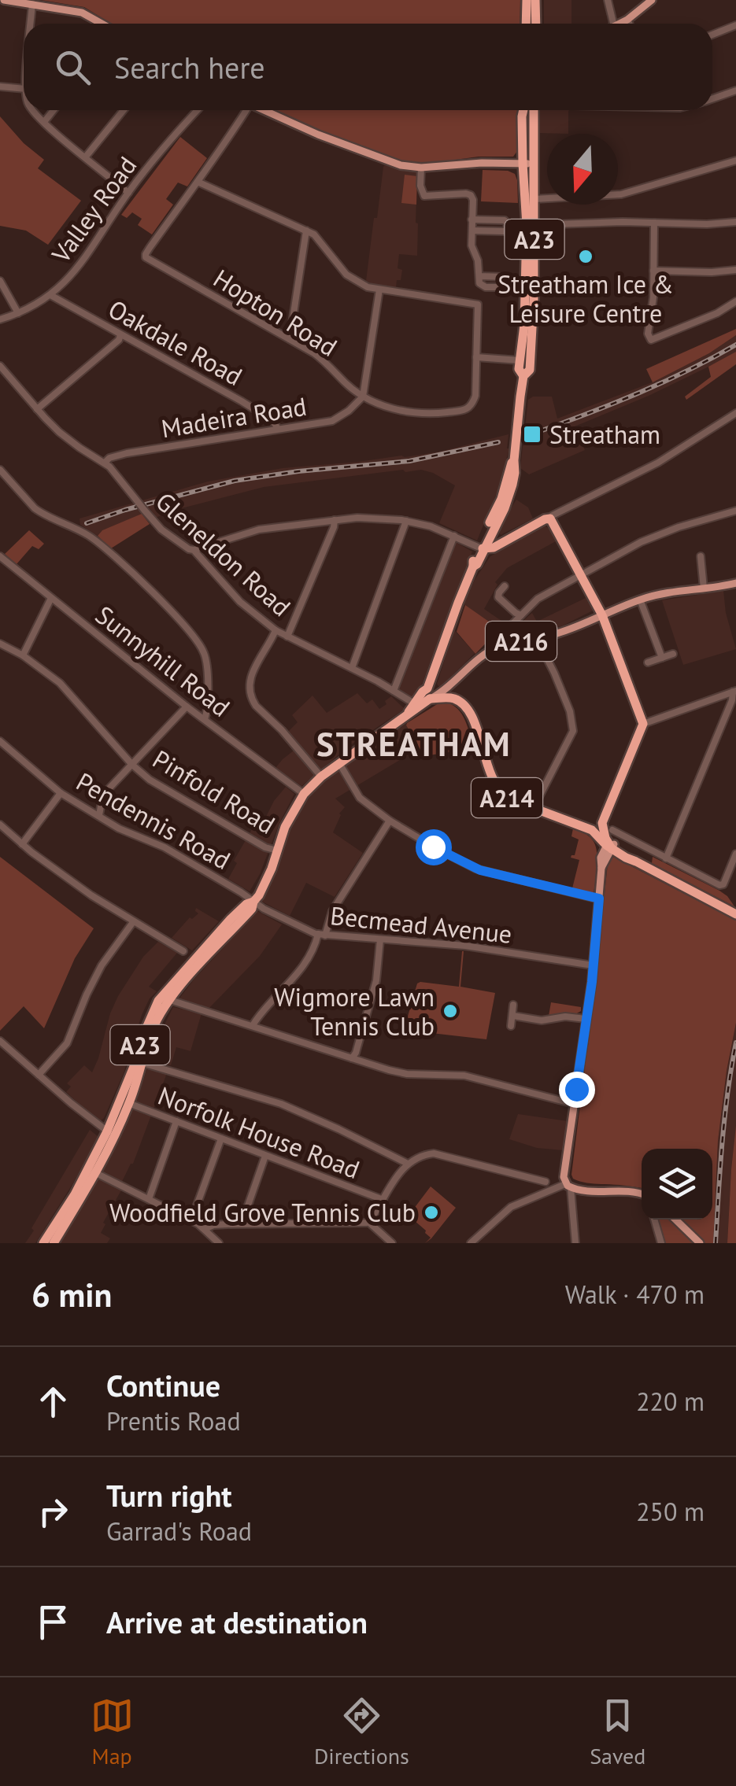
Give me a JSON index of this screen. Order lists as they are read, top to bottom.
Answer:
{
  "streets": {
    "highway": ["A23", "A214"],
    "main road": ["A216"],
    "street": [
      "Valley Road",
      "Hopton Road",
      "Oakdale Road",
      "Madeira Road",
      "Gleneldon Road",
      "Sunnyhill Road",
      "Pinfold Road",
      "Pendennis Road",
      "Becmead Avenue",
      "Norfolk House Road"
    ]
  },
  "crossings": [
    ["Valley Road", "Oakdale Road"],
    ["A23", "Gleneldon Road"],
    ["A23", "A216"],
    ["A23", "Sunnyhill Road"],
    ["A23", "Pinfold Road"],
    ["A23", "Pendennis Road"],
    ["A23", "Becmead Avenue"],
    ["A23", "Norfolk House Road"],
    ["Hopton Road", "Madeira Road"],
    ["Oakdale Road", "Madeira Road"],
    ["Madeira Road", "Gleneldon Road"],
    ["Pendennis Road", "Becmead Avenue"]
  ],
  "districts": ["STREATHAM"],
  "places": {
    "other": ["Streatham Ice & Leisure Centre", "Wigmore Lawn Tennis Club", "Woodfield Grove Tennis Club"],
    "transit": ["Streatham"]
  },
  "north": "bottom",
  "page": {
    "search": "Search here",
    "heading": ["6 min", "Walk · 470 m"],
    "list": [
      ["Continue", "Prentis Road", "220 m"],
      ["Turn right", "Garrad's Road", "250 m"],
      "Arrive at destination"
    ],
    "nav": ["Map", "Directions", "Saved"]
  }
}
